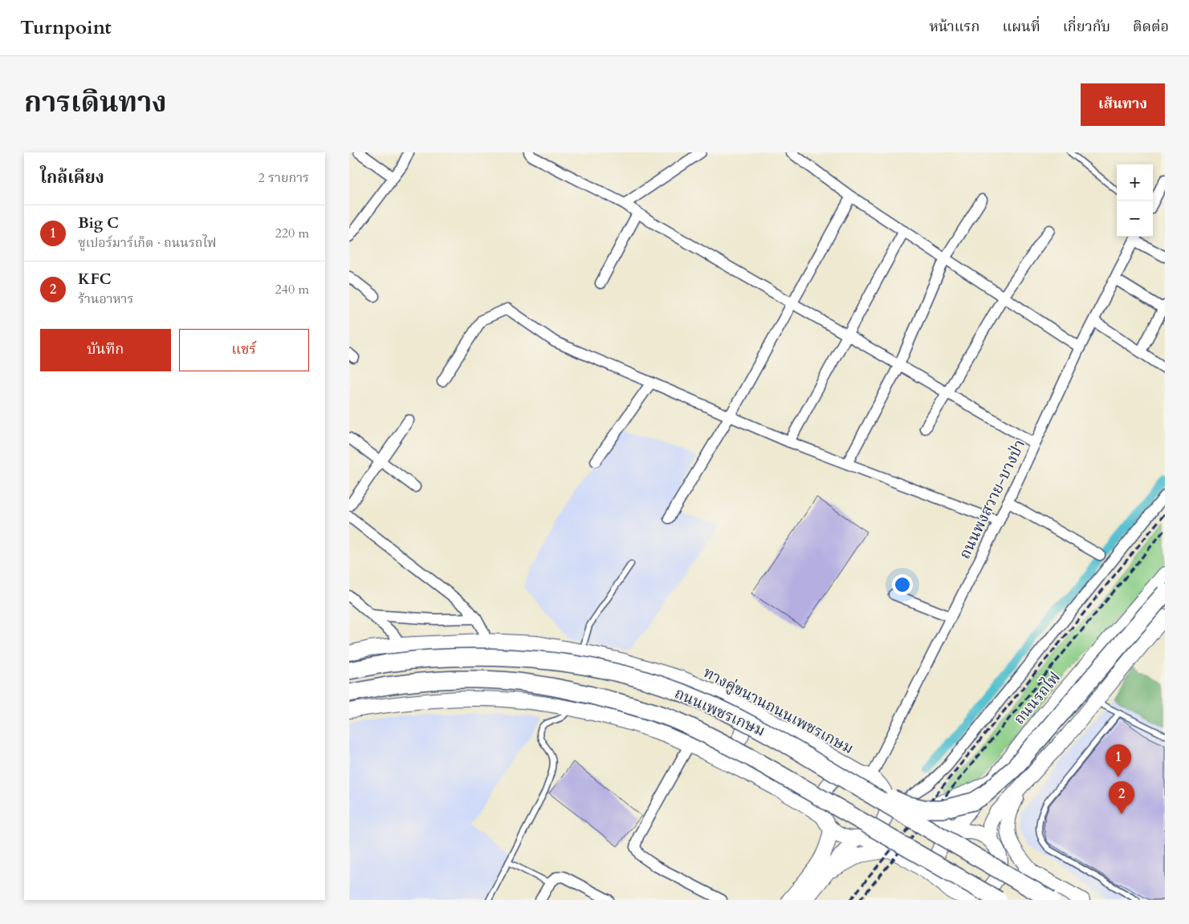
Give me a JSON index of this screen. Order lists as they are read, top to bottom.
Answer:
{
  "streets": {
    "highway": ["ถนนเพชรเกษม"],
    "main road": ["ถนนรถไฟ", "ทางคู่ขนานถนนเพชรเกษม"],
    "street": ["ถนนพงสวาย-บางป่า"]
  },
  "crossings": [
    ["ถนนพงสวาย-บางป่า", "ทางคู่ขนานถนนเพชรเกษม"]
  ],
  "page": {
    "header": "Turnpoint",
    "nav": [
      "หน้าแรก",
      "แผนที่",
      "เกี่ยวกับ",
      "ติดต่อ"
    ],
    "title": "การเดินทาง",
    "buttons": [
      "เส้นทาง",
      ["บันทึก", "แชร์"]
    ],
    "heading": ["ใกล้เคียง", "2 รายการ"],
    "map_buttons": ["+", "−"],
    "list": [
      {
        "mark": "1",
        "name": "Big C",
        "note": "ซูเปอร์มาร์เก็ต · ถนนรถไฟ",
        "value": "220 m"
      },
      {
        "mark": "2",
        "name": "KFC",
        "note": "ร้านอาหาร",
        "value": "240 m"
      }
    ],
    "pins": ["1", "2"]
  }
}
